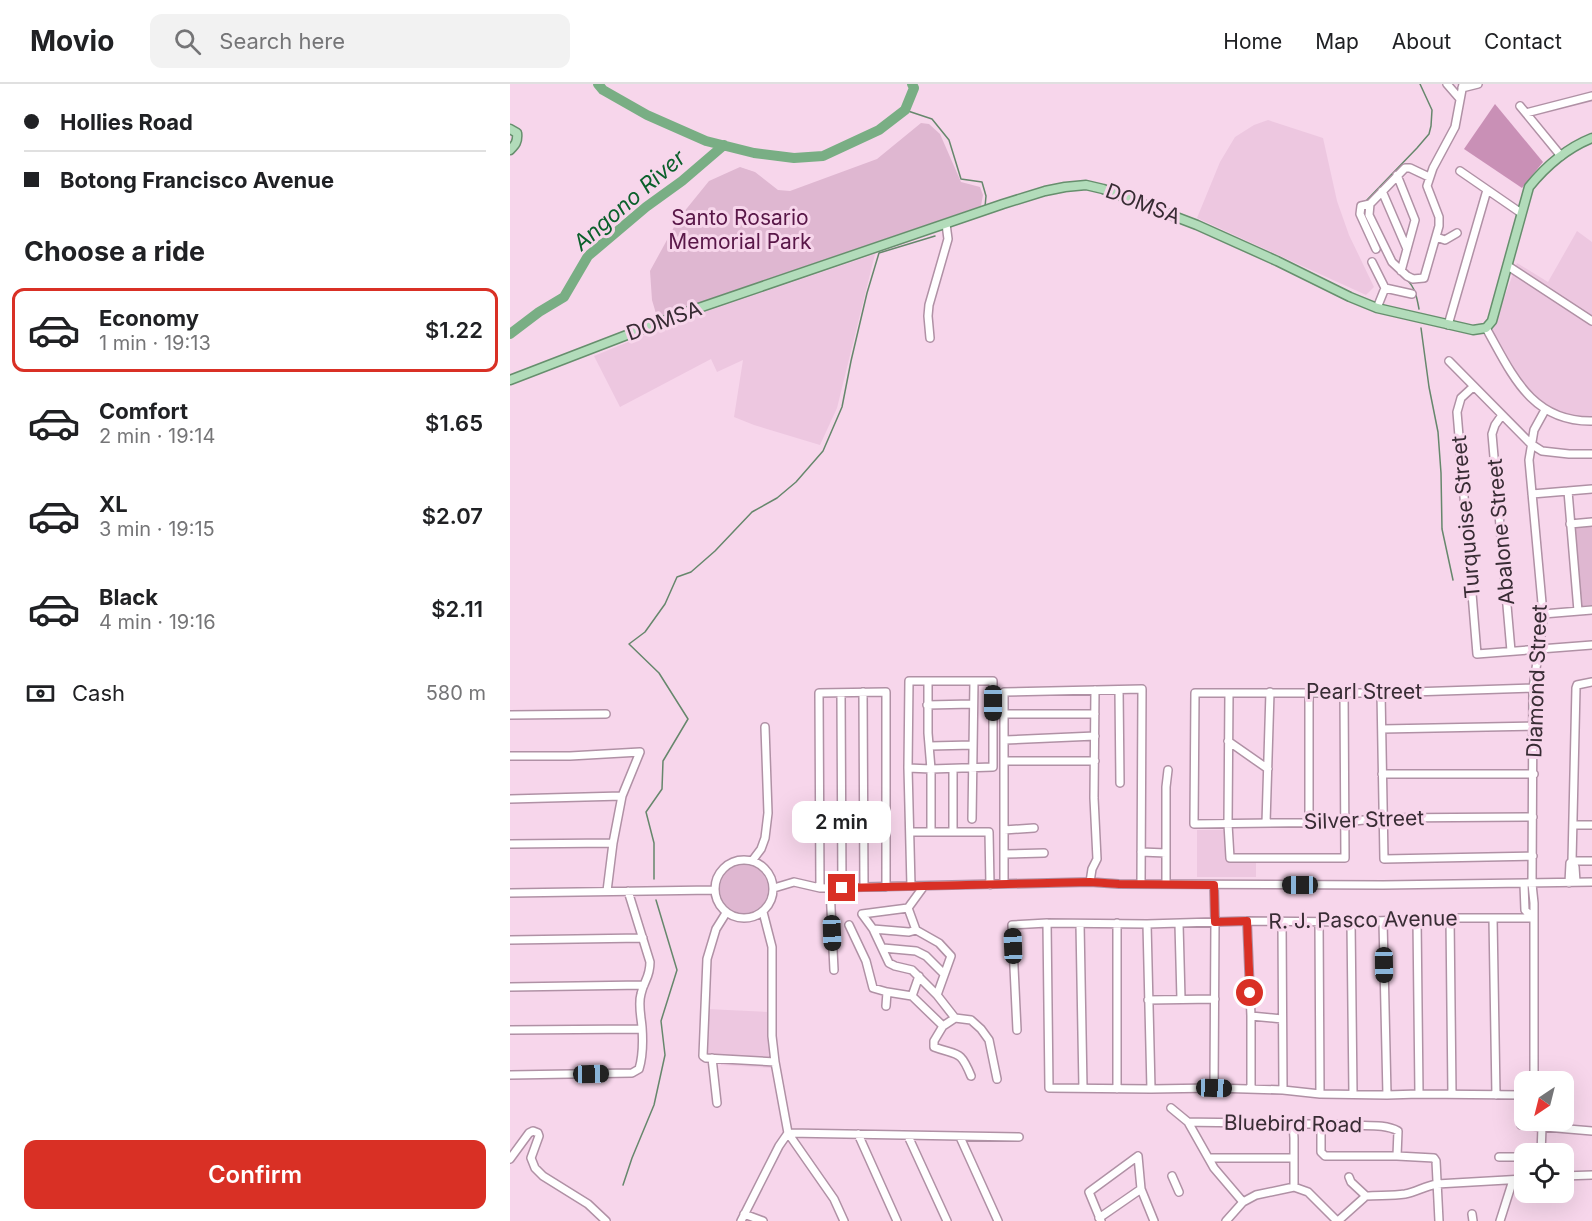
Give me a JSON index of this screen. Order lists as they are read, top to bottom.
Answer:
{
  "streets": {
    "main road": ["DOMSA"],
    "street": [
      "Turquoise Street",
      "Abalone Street",
      "Diamond Street",
      "Pearl Street",
      "Silver Street",
      "R. J. Pasco Avenue",
      "Bluebird Road"
    ]
  },
  "crossings": [
    ["Turquoise Street", "Abalone Street"],
    ["Diamond Street", "Pearl Street"],
    ["Diamond Street", "Silver Street"],
    ["Diamond Street", "R. J. Pasco Avenue"],
    ["Pearl Street", "Silver Street"]
  ],
  "water": ["Angono River"],
  "parks": ["Santo Rosario Memorial Park"],
  "north": "bottom left",
  "page": {
    "header": "Movio",
    "search": "Search here",
    "nav": [
      "Home",
      "Map",
      "About",
      "Contact"
    ],
    "banner": ["Hollies Road", "Botong Francisco Avenue"],
    "heading": "Choose a ride",
    "list": [
      {
        "name": "Economy",
        "note": "1 min · 19:13",
        "value": "$1.22"
      },
      {
        "name": "Comfort",
        "note": "2 min · 19:14",
        "value": "$1.65"
      },
      {
        "name": "XL",
        "note": "3 min · 19:15",
        "value": "$2.07"
      },
      {
        "name": "Black",
        "note": "4 min · 19:16",
        "value": "$2.11"
      }
    ],
    "pay": ["Cash", "580 m"],
    "bubble": "2 min",
    "buttons": "Confirm"
  }
}
